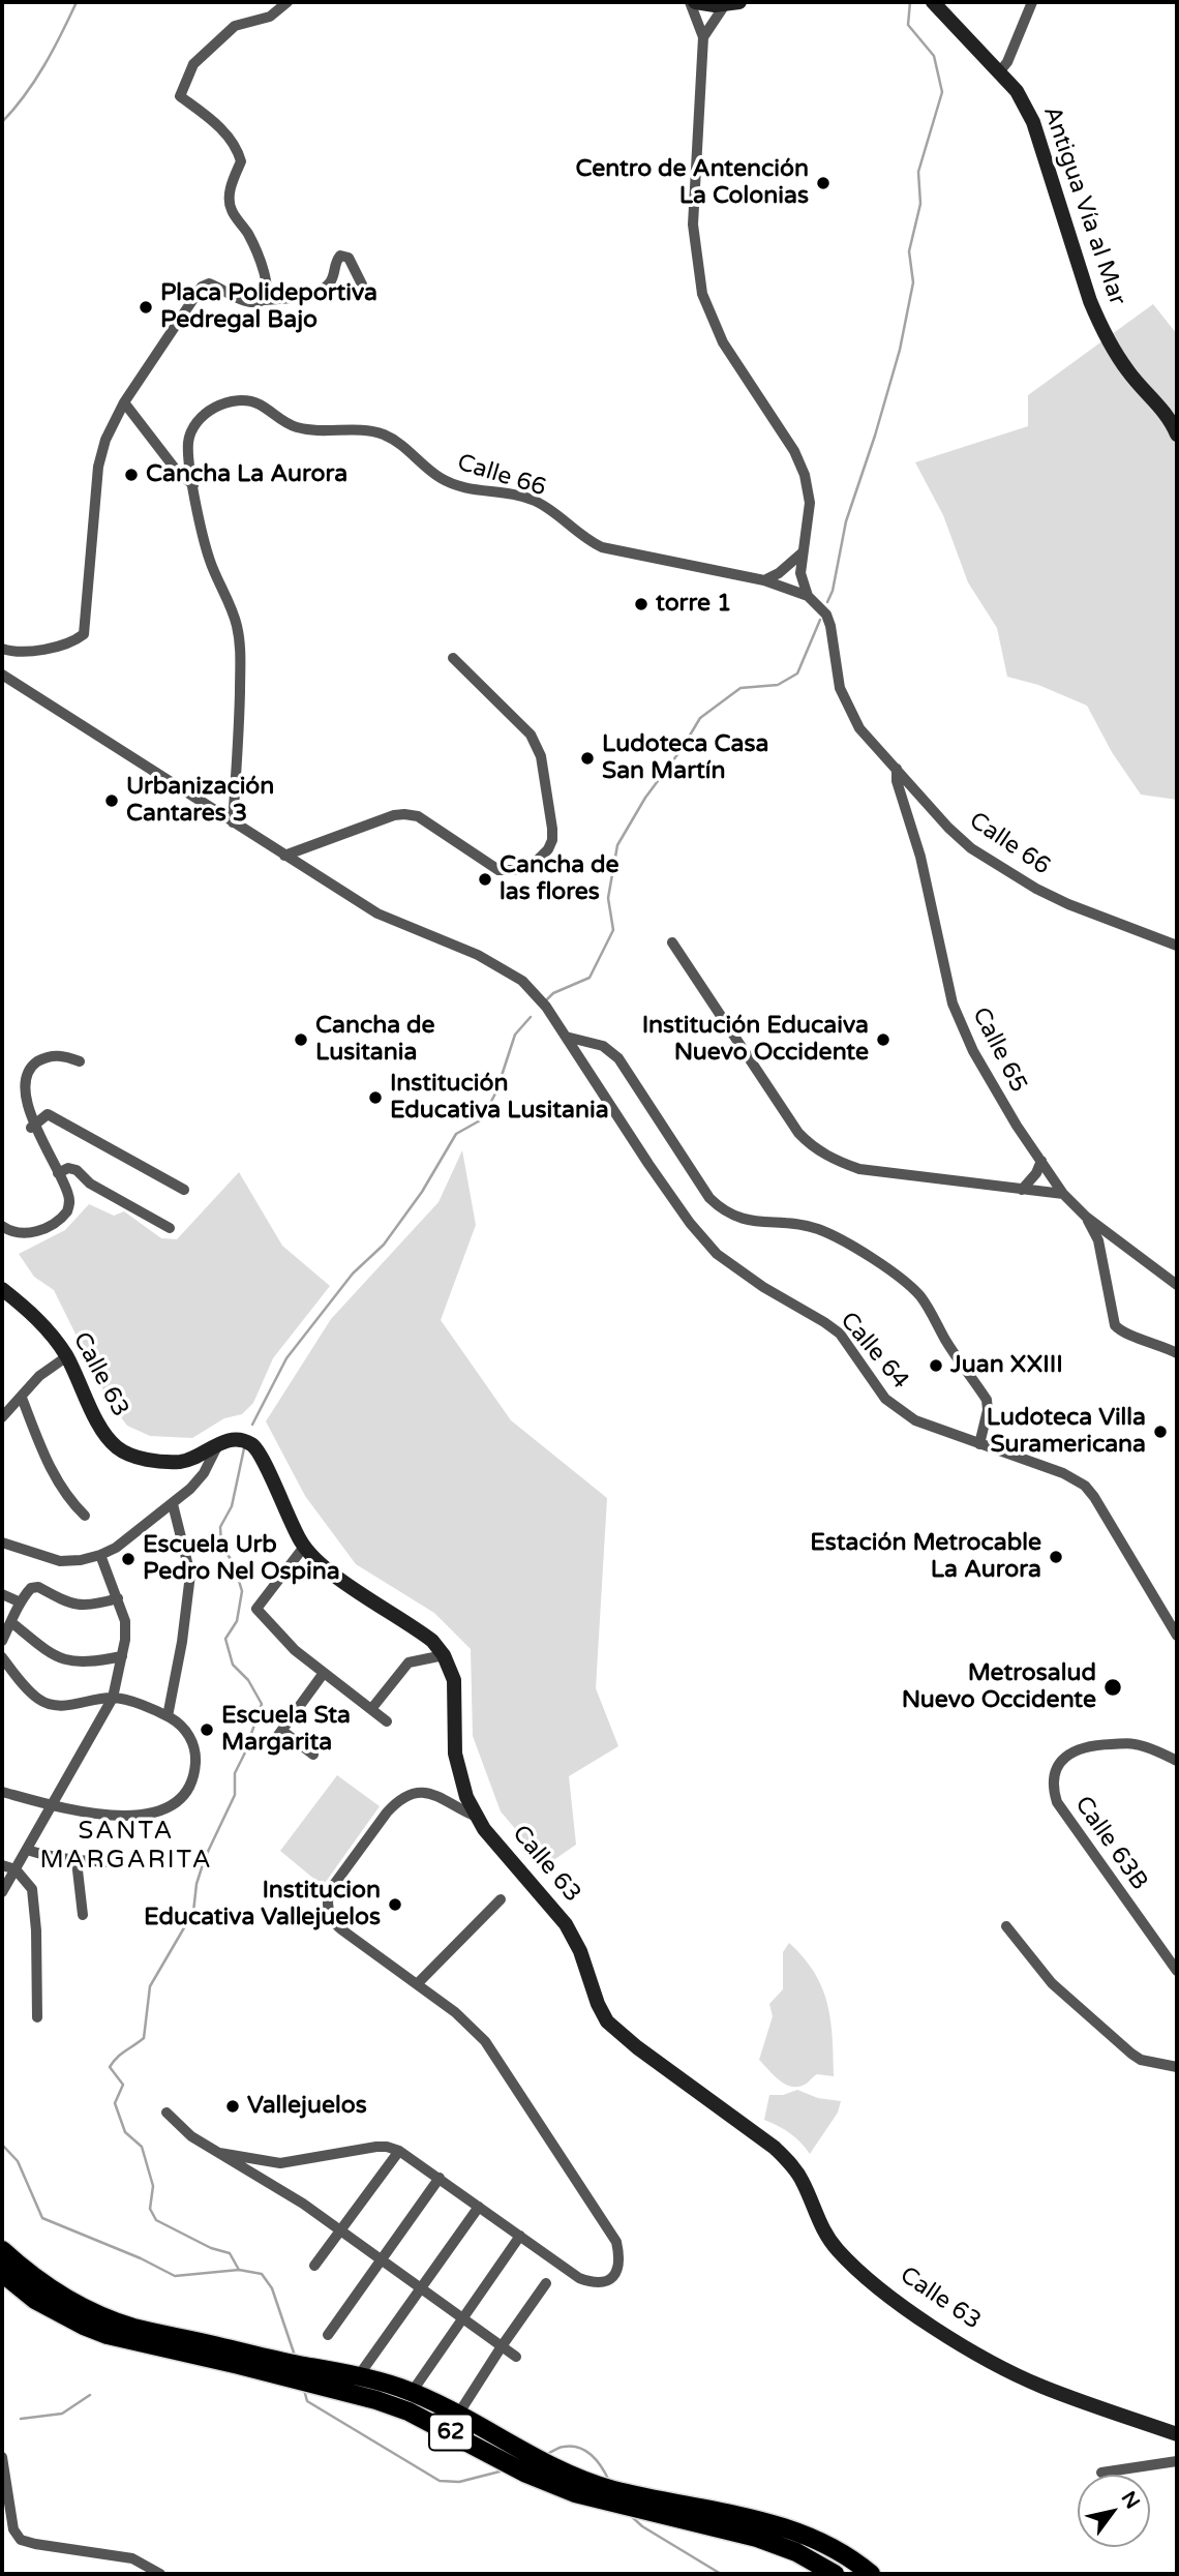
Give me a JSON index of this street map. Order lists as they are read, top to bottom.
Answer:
{
  "streets": {
    "highway": ["62"],
    "main road": ["Antigua Vía al Mar", "Calle 63"],
    "street": [
      "Calle 66",
      "Calle 65",
      "Calle 64",
      "Calle 63B"
    ]
  },
  "crossings": [
    ["Calle 66", "Calle 65"],
    ["Calle 66", "Calle 64"]
  ],
  "districts": ["SANTA MARGARITA"],
  "places": [
    "Centro de Antención La Colonias",
    "Placa Polideportiva Pedregal Bajo",
    "Cancha La Aurora",
    "torre 1",
    "Ludoteca Casa San Martín",
    "Urbanización Cantares 3",
    "Cancha de las flores",
    "Cancha de Lusitania",
    "Institución Educaiva Nuevo Occidente",
    "Institución Educativa Lusitania",
    "Juan XXIII",
    "Ludoteca Villa Suramericana",
    "Estación Metrocable La Aurora",
    "Escuela Urb Pedro Nel Ospina",
    "Metrosalud Nuevo Occidente",
    "Escuela Sta Margarita",
    "Institucion Educativa Vallejuelos",
    "Vallejuelos"
  ],
  "north": "top right"
}
